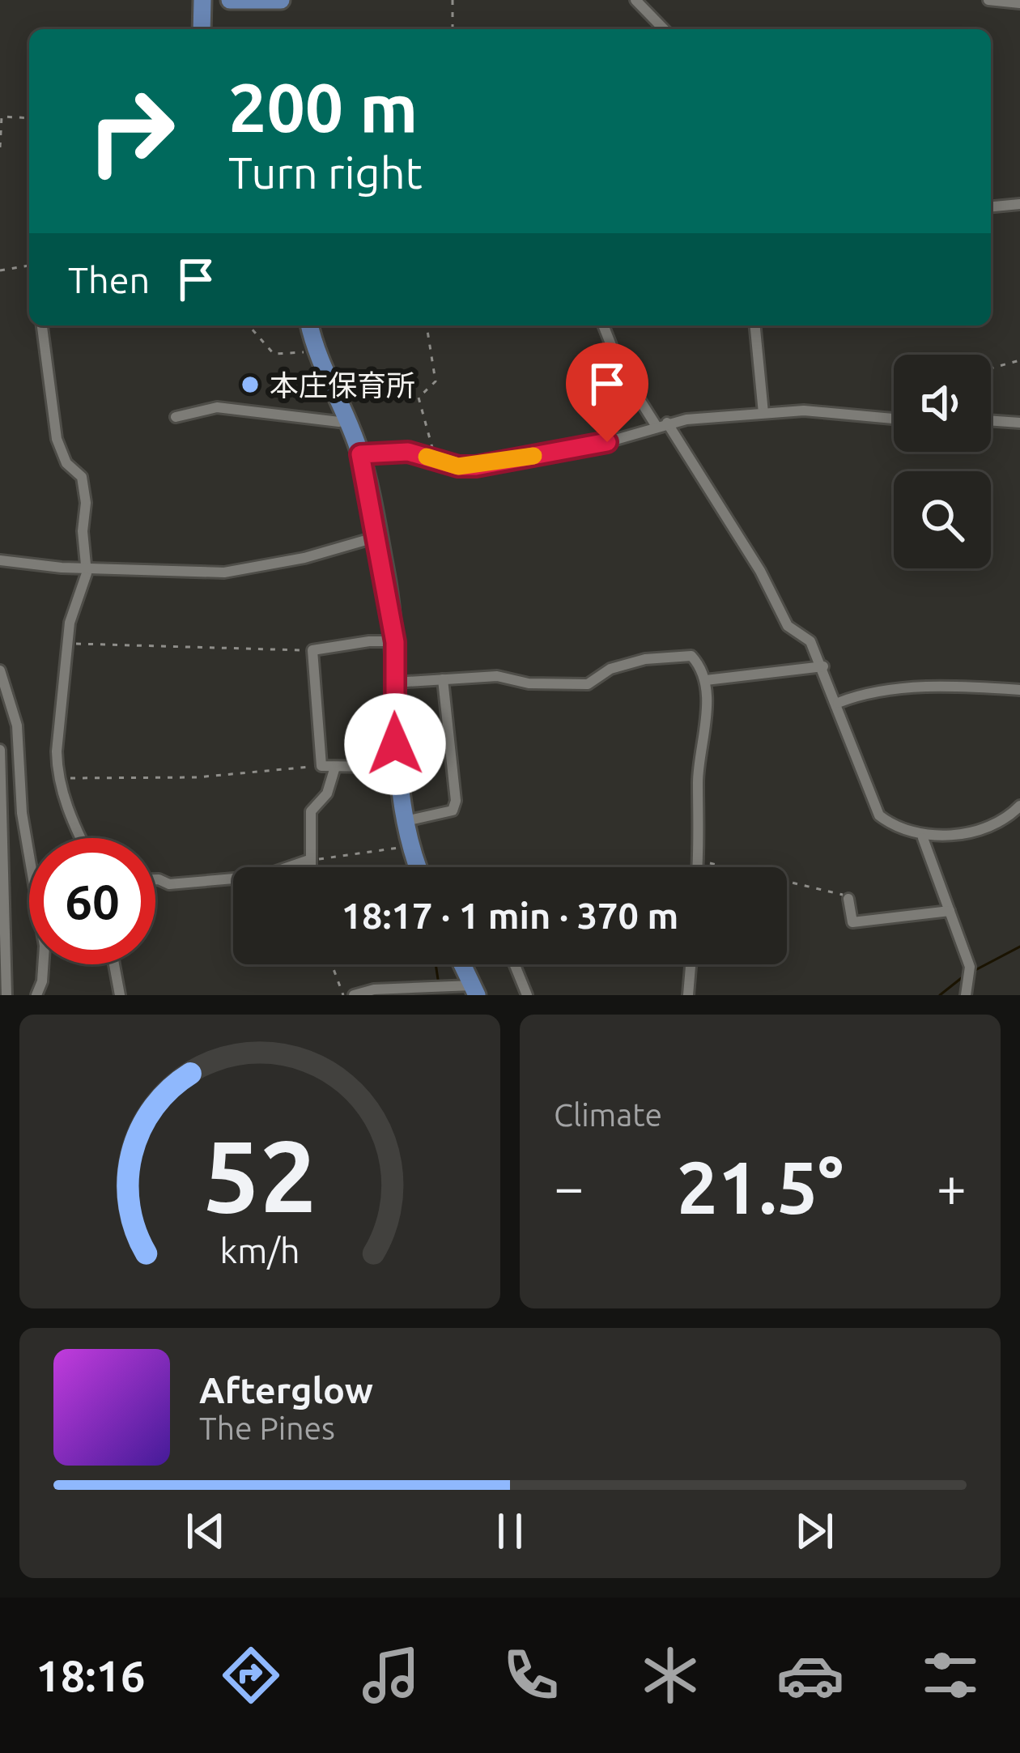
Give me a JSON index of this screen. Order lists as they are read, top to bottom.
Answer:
{
  "places": ["本庄保育所"],
  "page": {
    "turn": ["200 m", "Turn right"],
    "then": "Then",
    "limit": "60",
    "trip": "18:17 · 1 min · 370 m",
    "tile": "Climate",
    "heat": ["−", "21.5°", "+"],
    "song": ["Afterglow", "The Pines"],
    "tabs": "18:16",
    "gauge": ["52", "km/h"]
  }
}
